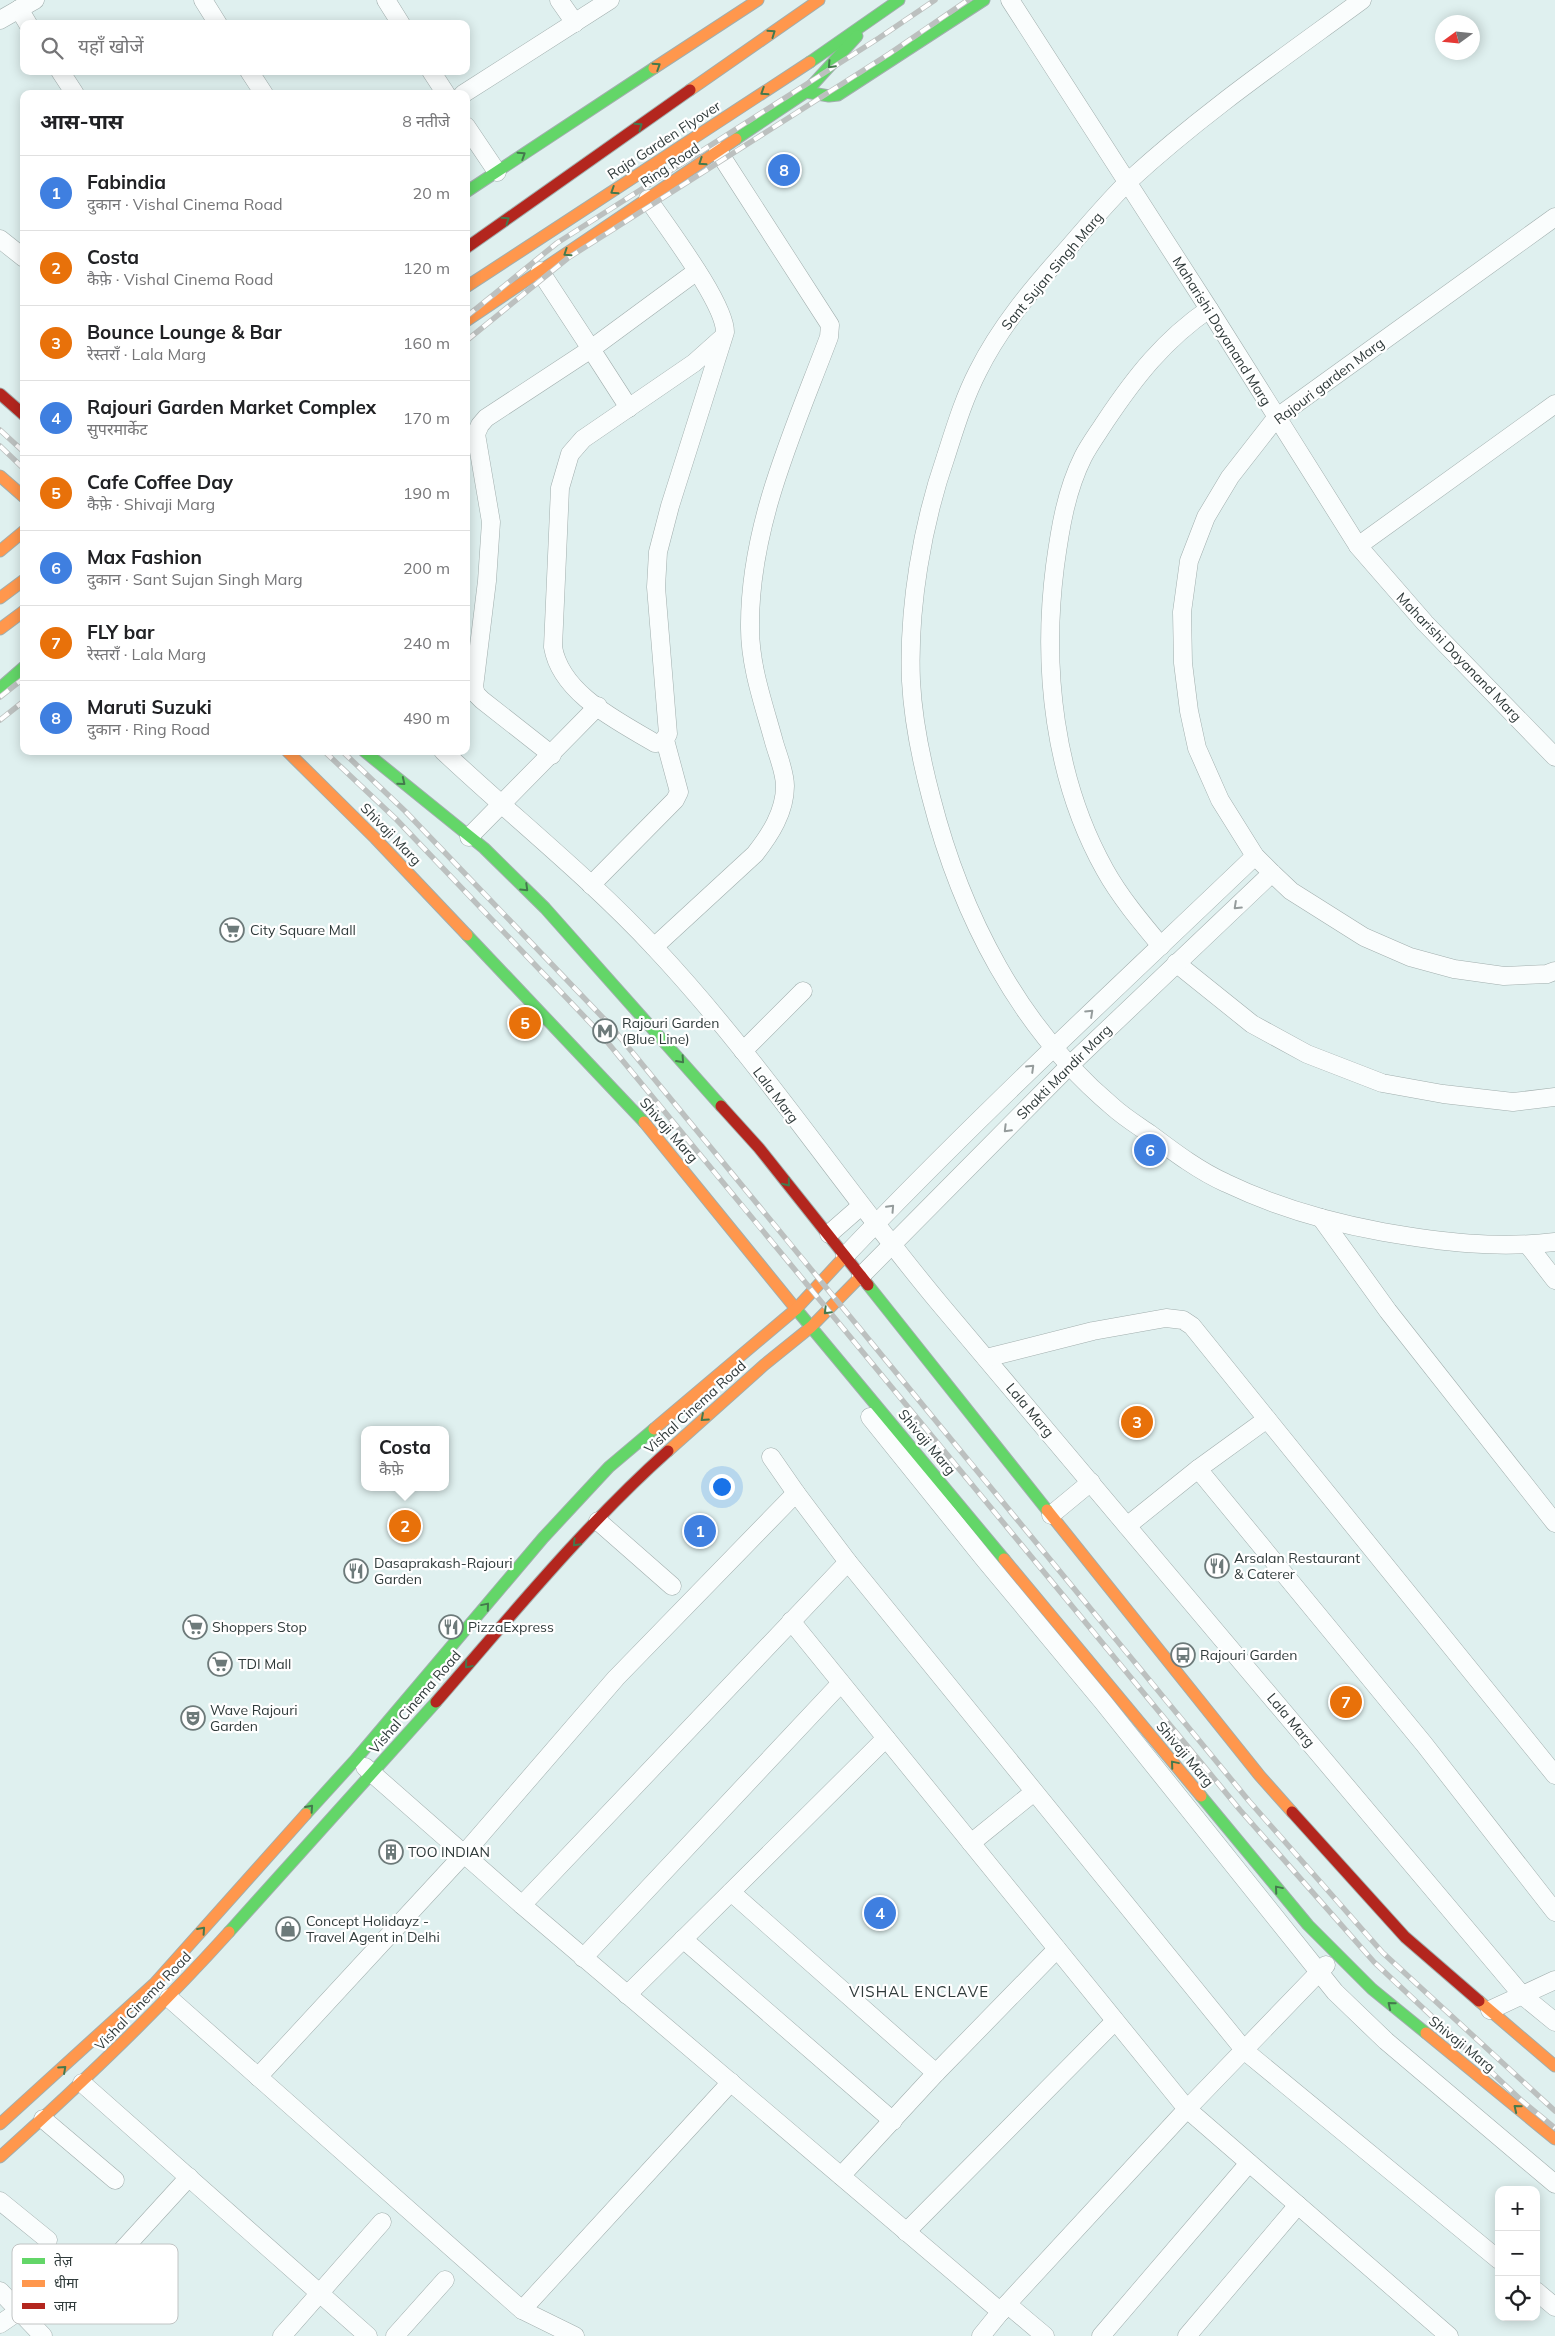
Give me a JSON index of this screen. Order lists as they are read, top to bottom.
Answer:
{
  "streets": {
    "main road": [
      "Raja Garden Flyover",
      "Ring Road",
      "Shivaji Marg",
      "Vishal Cinema Road"
    ],
    "street": [
      "Sant Sujan Singh Marg",
      "Maharishi Dayanand Marg",
      "Rajouri garden Marg",
      "Shakti Mandir Marg",
      "Lala Marg"
    ]
  },
  "crossings": [
    ["Raja Garden Flyover", "Ring Road"],
    ["Sant Sujan Singh Marg", "Maharishi Dayanand Marg"],
    ["Sant Sujan Singh Marg", "Shakti Mandir Marg"],
    ["Maharishi Dayanand Marg", "Rajouri garden Marg"],
    ["Rajouri garden Marg", "Shakti Mandir Marg"],
    ["Shivaji Marg", "Vishal Cinema Road"],
    ["Shakti Mandir Marg", "Lala Marg"],
    ["Shakti Mandir Marg", "Vishal Cinema Road"]
  ],
  "districts": ["VISHAL ENCLAVE"],
  "places": {
    "supermarket": ["City Square Mall", "Shoppers Stop", "TDI Mall"],
    "metro station": ["Rajouri Garden (Blue Line)"],
    "restaurant": ["Arsalan Restaurant & Caterer", "Dasaprakash-Rajouri Garden", "PizzaExpress"],
    "bus stop": ["Rajouri Garden"],
    "theatre": ["Wave Rajouri Garden"],
    "building": ["TOO INDIAN"],
    "shop": ["Concept Holidayz - Travel Agent in Delhi"]
  },
  "legend": ["तेज़", "धीमा", "जाम"],
  "north": "left",
  "page": {
    "search": "यहाँ खोजें",
    "heading": ["आस-पास", "8 नतीजे"],
    "pins": [
      "8",
      "5",
      "6",
      "3",
      "2",
      "1",
      "7",
      "4"
    ],
    "list": [
      {
        "mark": "1",
        "name": "Fabindia",
        "note": "दुकान · Vishal Cinema Road",
        "value": "20 m"
      },
      {
        "mark": "2",
        "name": "Costa",
        "note": "कैफ़े · Vishal Cinema Road",
        "value": "120 m"
      },
      {
        "mark": "3",
        "name": "Bounce Lounge & Bar",
        "note": "रेस्तराँ · Lala Marg",
        "value": "160 m"
      },
      {
        "mark": "4",
        "name": "Rajouri Garden Market Complex",
        "note": "सुपरमार्केट",
        "value": "170 m"
      },
      {
        "mark": "5",
        "name": "Cafe Coffee Day",
        "note": "कैफ़े · Shivaji Marg",
        "value": "190 m"
      },
      {
        "mark": "6",
        "name": "Max Fashion",
        "note": "दुकान · Sant Sujan Singh Marg",
        "value": "200 m"
      },
      {
        "mark": "7",
        "name": "FLY bar",
        "note": "रेस्तराँ · Lala Marg",
        "value": "240 m"
      },
      {
        "mark": "8",
        "name": "Maruti Suzuki",
        "note": "दुकान · Ring Road",
        "value": "490 m"
      }
    ],
    "popup": ["Costa", "कैफ़े"],
    "map_buttons": ["+", "−"]
  }
}
